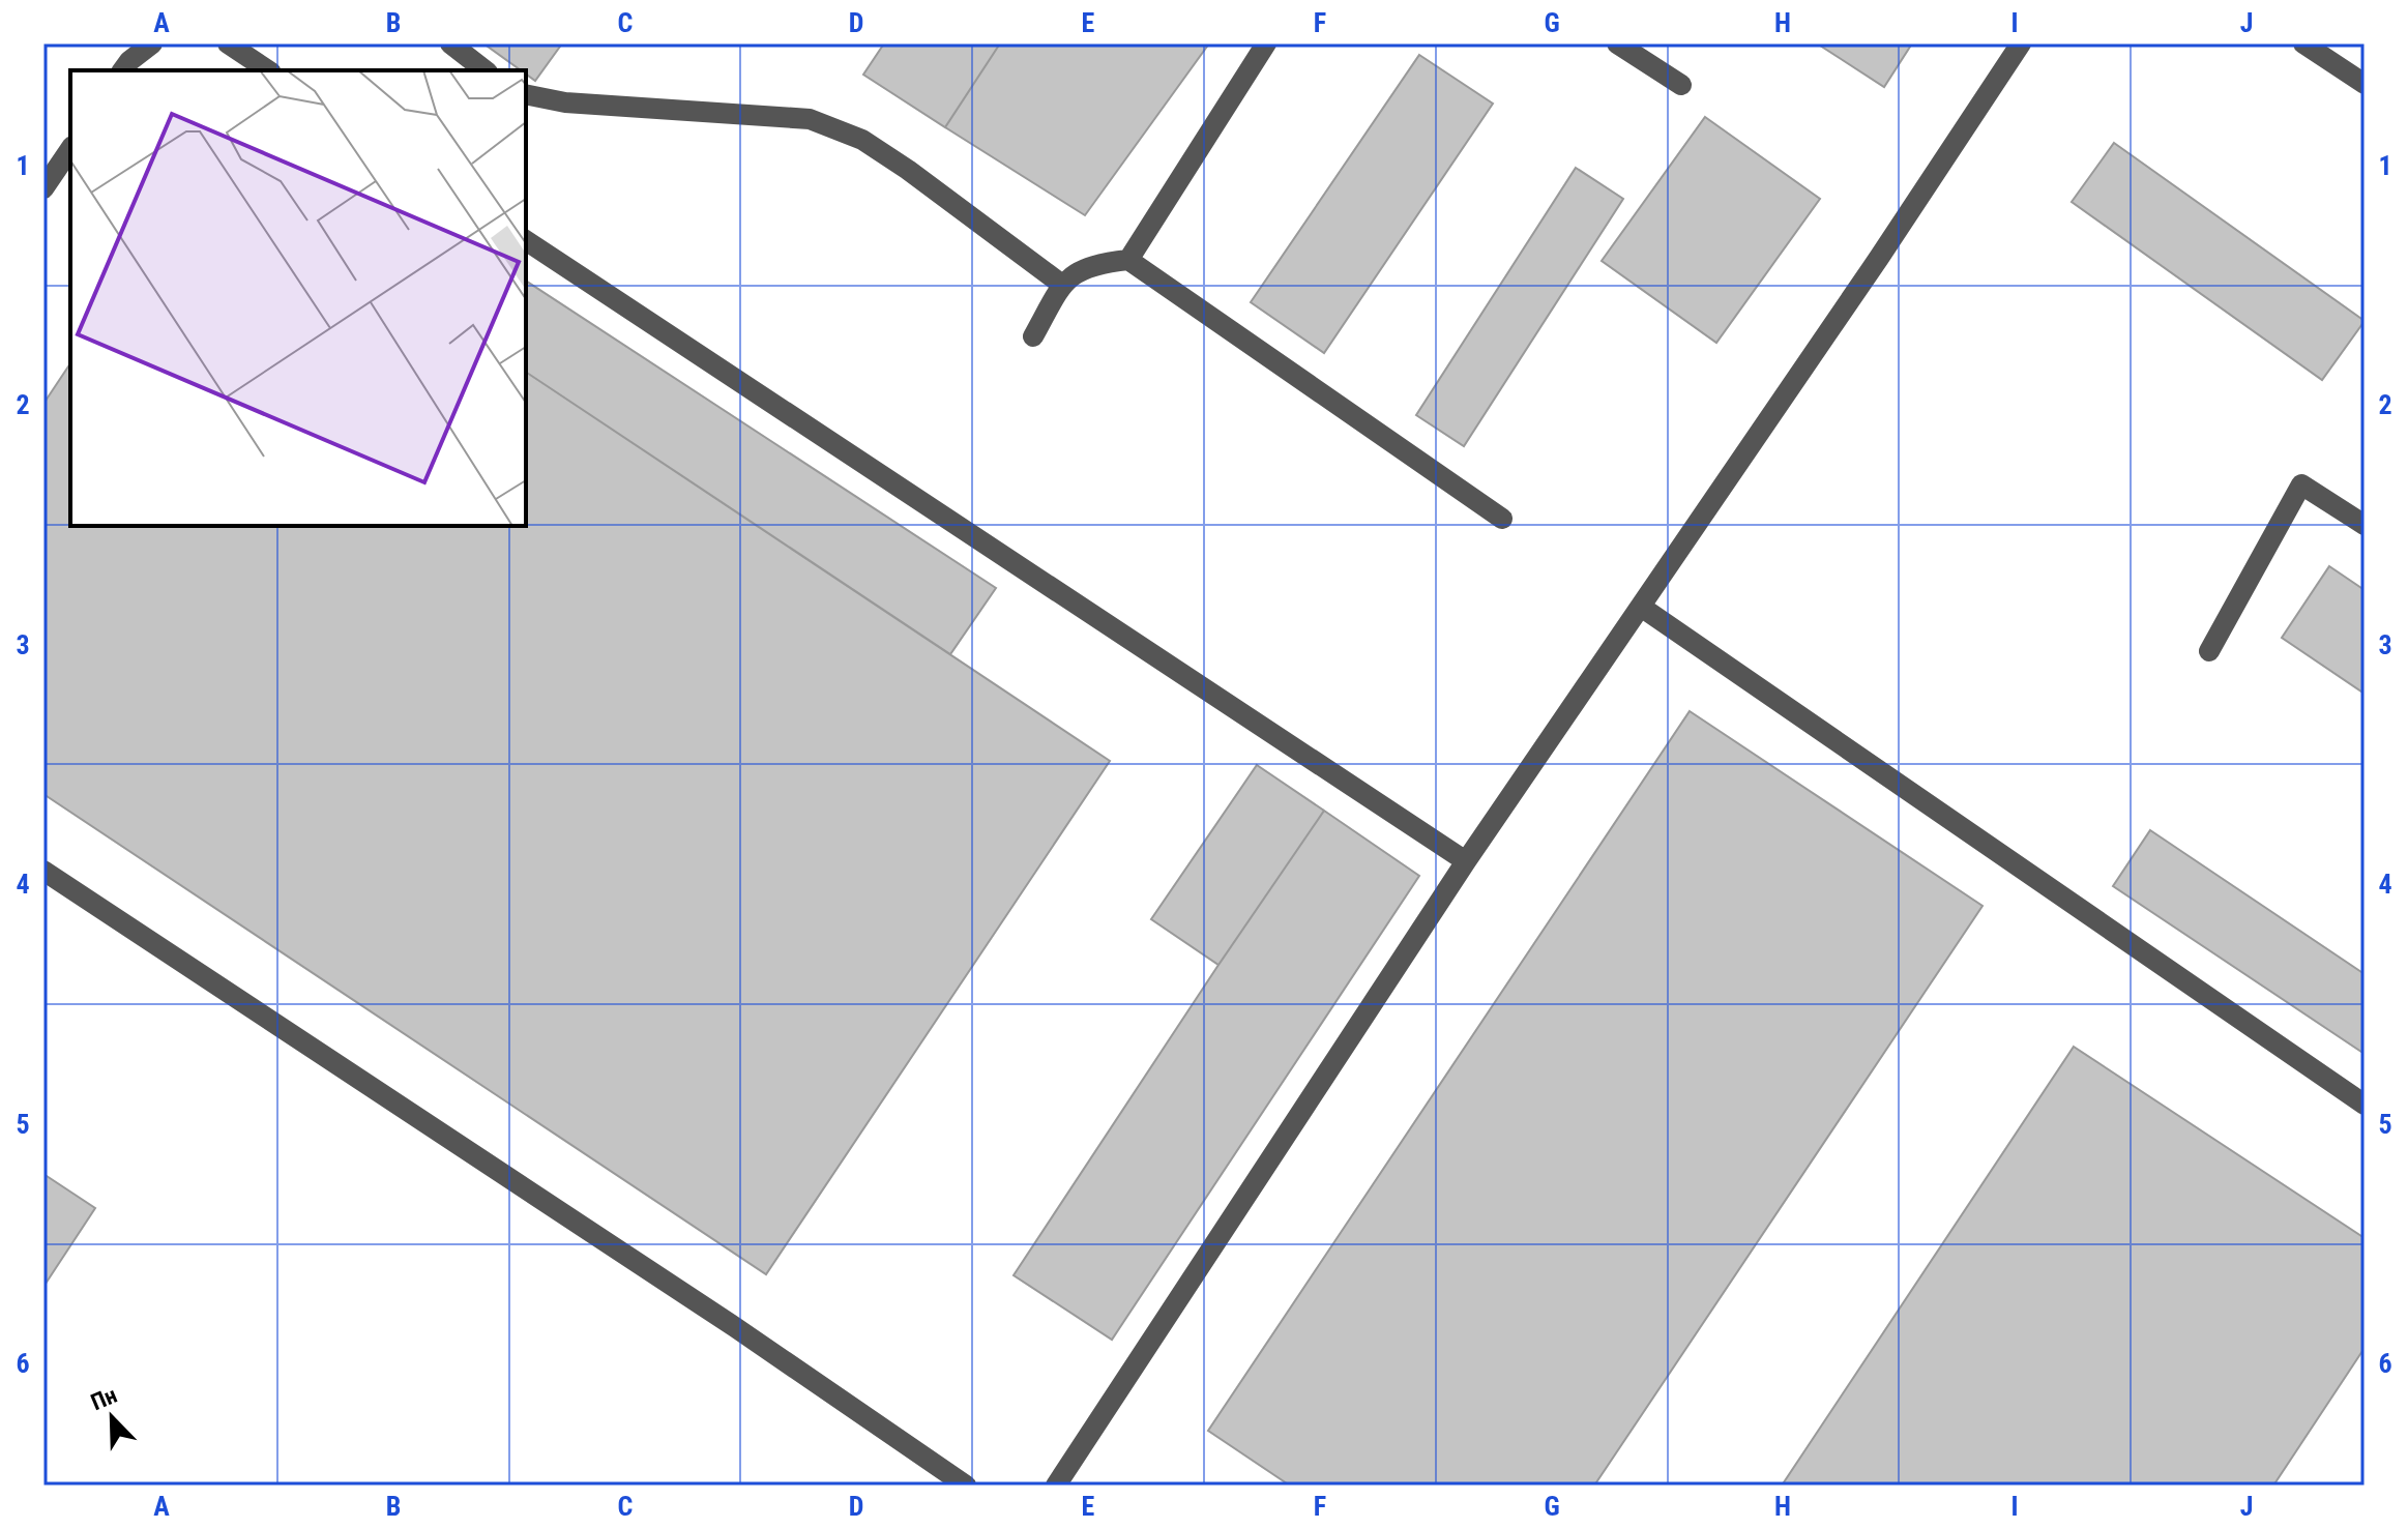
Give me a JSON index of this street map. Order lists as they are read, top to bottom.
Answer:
{
  "north": "top left",
  "grid": {
    "columns": [
      "A",
      "B",
      "C",
      "D",
      "E",
      "F",
      "G",
      "H",
      "I",
      "J"
    ],
    "rows": [
      "1",
      "2",
      "3",
      "4",
      "5",
      "6"
    ]
  }
}
